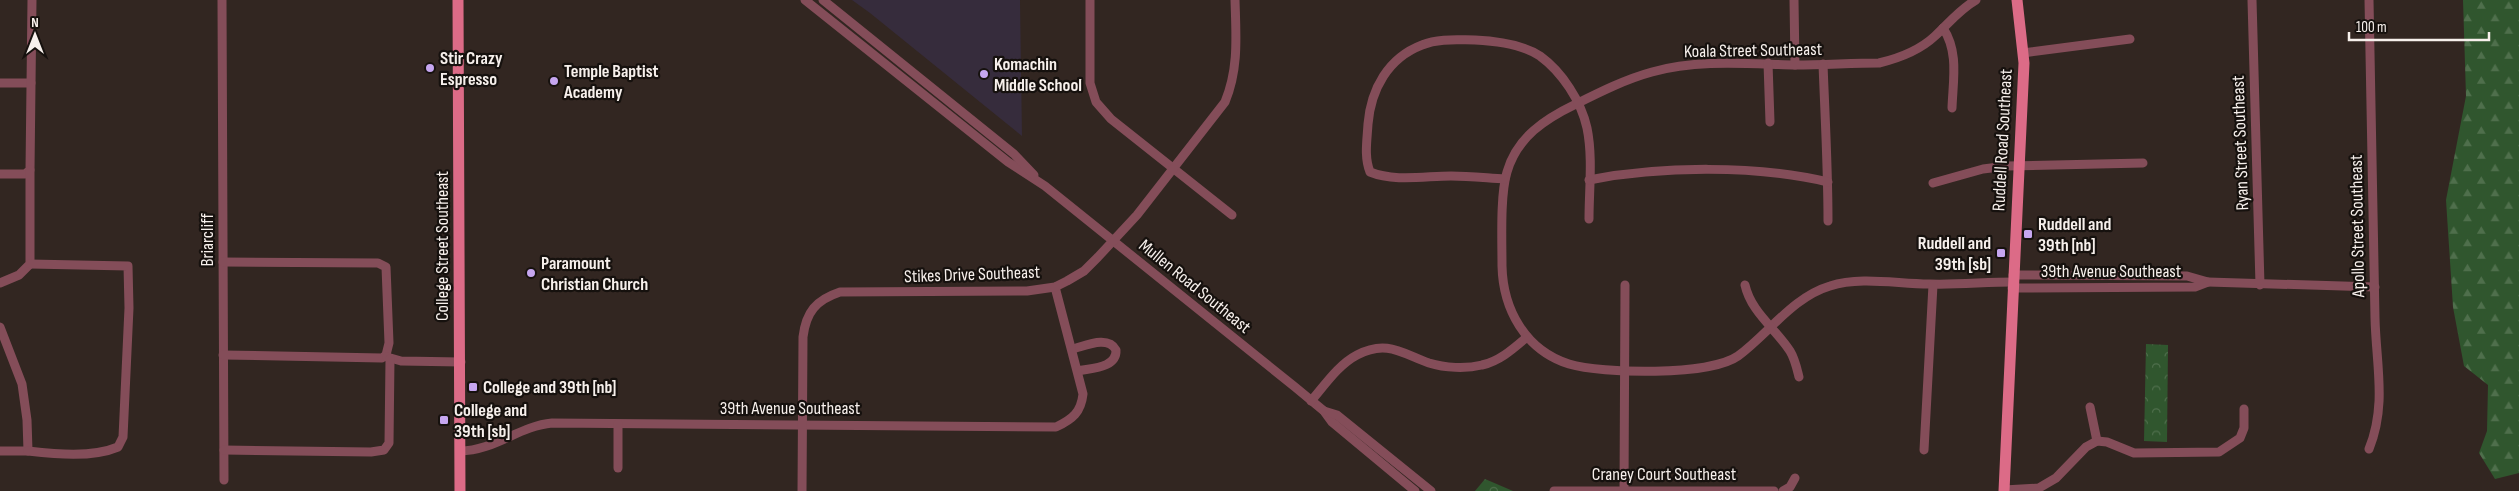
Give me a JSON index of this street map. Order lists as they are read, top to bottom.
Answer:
{
  "streets": {
    "main road": ["Ruddell Road Southeast", "College Street Southeast"],
    "street": [
      "Koala Street Southeast",
      "Ryan Street Southeast",
      "Apollo Street Southeast",
      "Briarcliff",
      "39th Avenue Southeast",
      "Stikes Drive Southeast",
      "Mullen Road Southeast",
      "Craney Court Southeast"
    ]
  },
  "crossings": [
    ["Koala Street Southeast", "39th Avenue Southeast"],
    ["Ruddell Road Southeast", "39th Avenue Southeast"],
    ["Ryan Street Southeast", "39th Avenue Southeast"],
    ["Apollo Street Southeast", "39th Avenue Southeast"],
    ["College Street Southeast", "39th Avenue Southeast"],
    ["39th Avenue Southeast", "Stikes Drive Southeast"],
    ["Stikes Drive Southeast", "Mullen Road Southeast"]
  ],
  "places": {
    "other": [
      "Stir Crazy Espresso",
      "Komachin Middle School",
      "Temple Baptist Academy",
      "Paramount Christian Church"
    ],
    "transit": [
      "Ruddell and 39th [nb]",
      "Ruddell and 39th [sb]",
      "College and 39th [nb]",
      "College and 39th [sb]"
    ]
  },
  "scale_bar": "100 m",
  "north": "top"
}
